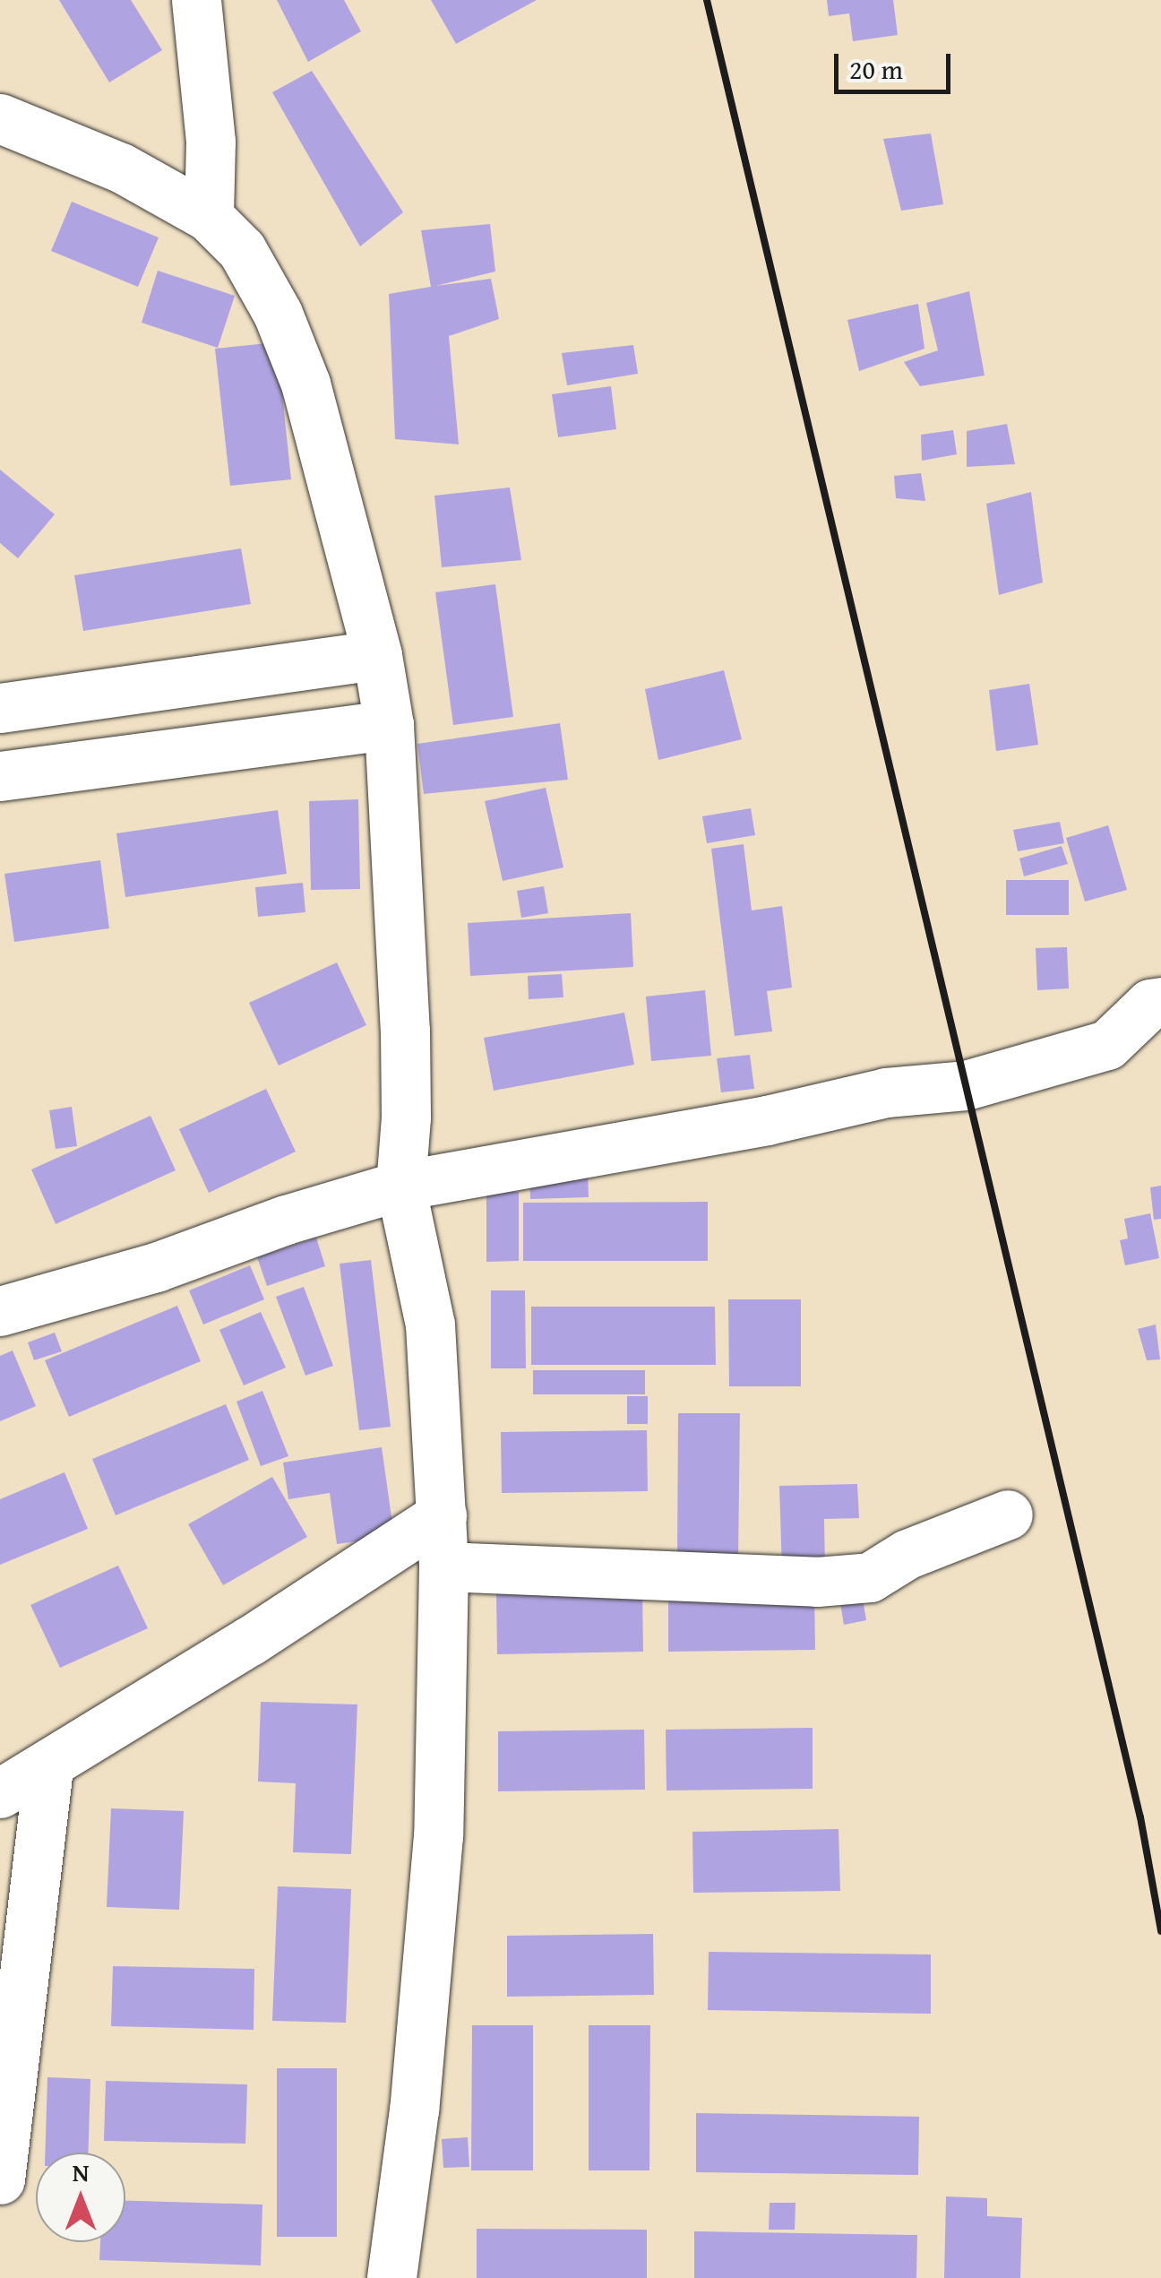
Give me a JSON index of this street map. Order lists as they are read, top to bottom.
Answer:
{
  "scale_bar": "20 m",
  "north": "top"
}
